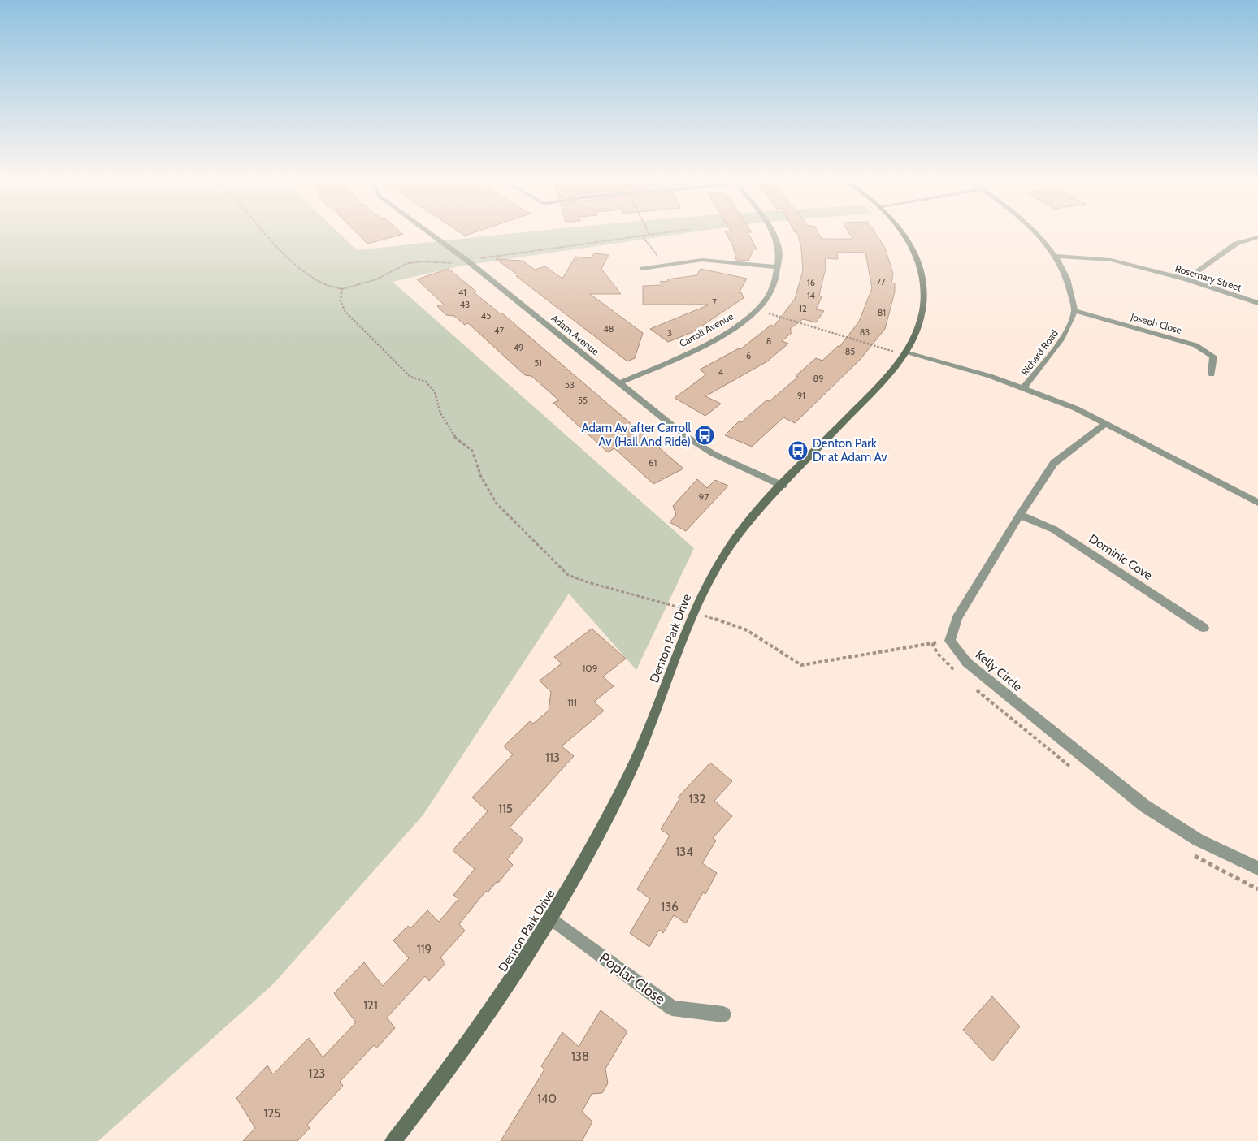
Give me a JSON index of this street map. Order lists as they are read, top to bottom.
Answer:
{
  "streets": {
    "main road": ["Denton Park Drive"],
    "street": [
      "Rosemary Street",
      "Joseph Close",
      "Carroll Avenue",
      "Adam Avenue",
      "Richard Road",
      "Dominic Cove",
      "Kelly Circle",
      "Poplar Close"
    ]
  },
  "crossings": [
    ["Joseph Close", "Richard Road"],
    ["Carroll Avenue", "Adam Avenue"],
    ["Adam Avenue", "Denton Park Drive"],
    ["Denton Park Drive", "Poplar Close"]
  ],
  "places": {
    "bus stop": ["Adam Av after Carroll Av (Hail And Ride)", "Denton Park Dr at Adam Av"]
  },
  "house_numbers": [
    "77",
    "16",
    "41",
    "14",
    "7",
    "43",
    "12",
    "81",
    "45",
    "48",
    "47",
    "83",
    "3",
    "8",
    "49",
    "85",
    "6",
    "51",
    "4",
    "89",
    "53",
    "91",
    "55",
    "61",
    "97",
    "109",
    "111",
    "113",
    "132",
    "115",
    "134",
    "136",
    "119",
    "121",
    "138",
    "123",
    "140",
    "125"
  ]
}
